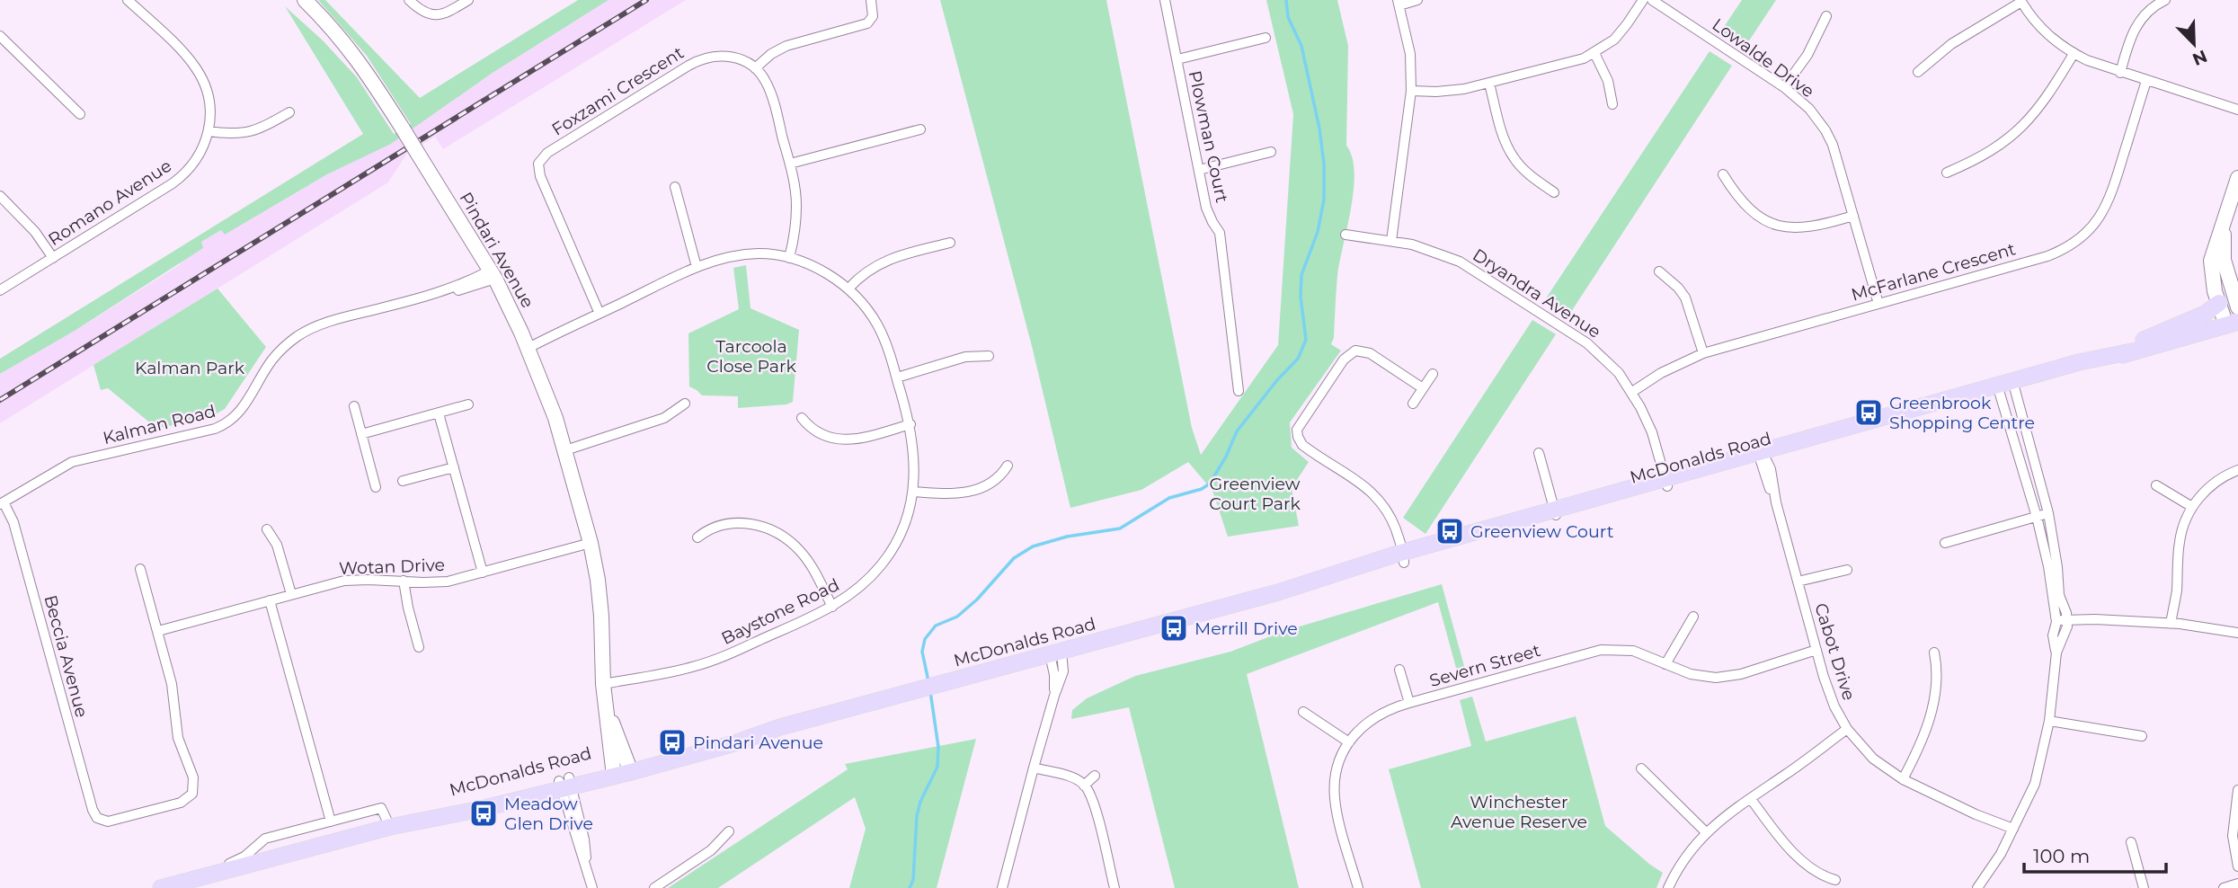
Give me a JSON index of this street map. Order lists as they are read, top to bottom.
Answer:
{
  "streets": {
    "main road": ["McDonalds Road"],
    "street": [
      "Lowalde Drive",
      "Foxzami Crescent",
      "Plowman Court",
      "Romano Avenue",
      "Pindari Avenue",
      "McFarlane Crescent",
      "Dryandra Avenue",
      "Kalman Road",
      "Wotan Drive",
      "Baystone Road",
      "Cabot Drive",
      "Beccia Avenue",
      "Severn Street"
    ]
  },
  "crossings": [
    ["Lowalde Drive", "McFarlane Crescent"],
    ["Foxzami Crescent", "Baystone Road"],
    ["Pindari Avenue", "Kalman Road"],
    ["Pindari Avenue", "McDonalds Road"],
    ["Pindari Avenue", "Wotan Drive"],
    ["Pindari Avenue", "Baystone Road"],
    ["McFarlane Crescent", "Dryandra Avenue"],
    ["Dryandra Avenue", "McDonalds Road"],
    ["Kalman Road", "Beccia Avenue"],
    ["McDonalds Road", "Cabot Drive"],
    ["Wotan Drive", "Beccia Avenue"],
    ["Cabot Drive", "Severn Street"]
  ],
  "parks": [
    "Tarcoola Close Park",
    "Kalman Park",
    "Greenview Court Park",
    "Winchester Avenue Reserve"
  ],
  "places": {
    "bus stop": [
      "Greenbrook Shopping Centre",
      "Greenview Court",
      "Merrill Drive",
      "Pindari Avenue",
      "Meadow Glen Drive"
    ]
  },
  "scale_bar": "100 m",
  "north": "bottom right"
}
